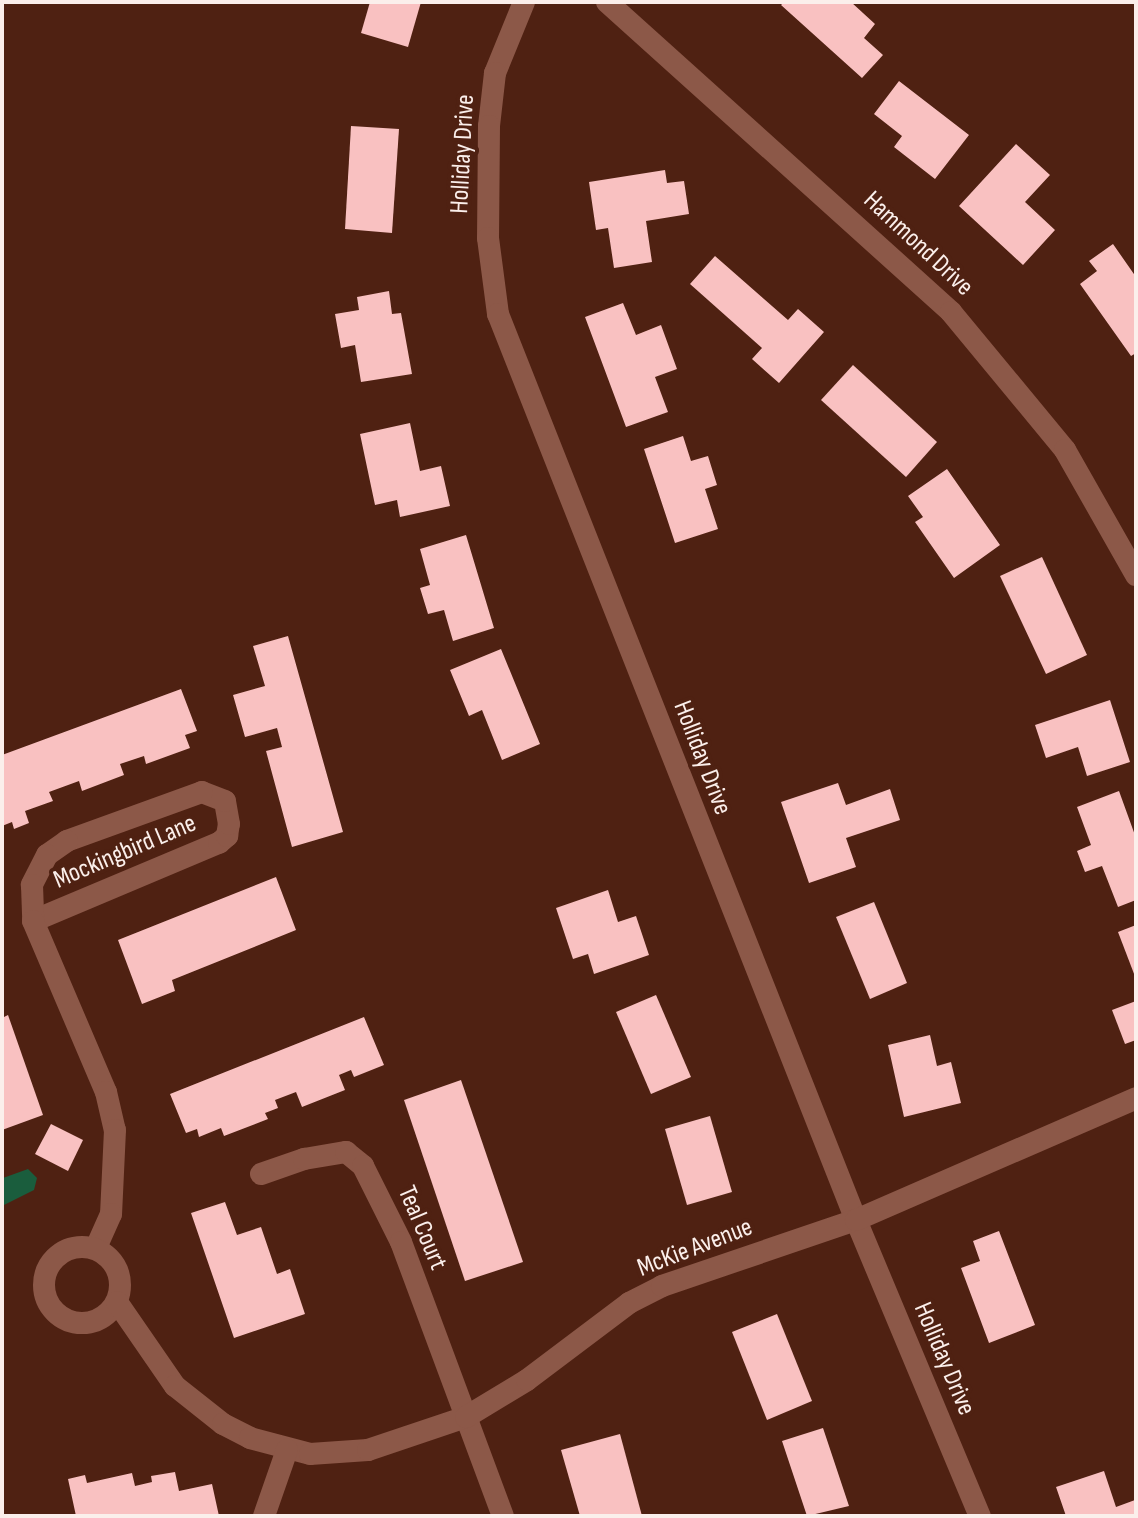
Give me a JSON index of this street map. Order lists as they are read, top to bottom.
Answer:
{
  "streets": {
    "street": [
      "Holliday Drive",
      "Hammond Drive",
      "Mockingbird Lane",
      "Teal Court",
      "McKie Avenue"
    ]
  },
  "crossings": [
    ["Holliday Drive", "McKie Avenue"],
    ["Teal Court", "McKie Avenue"]
  ]
}
